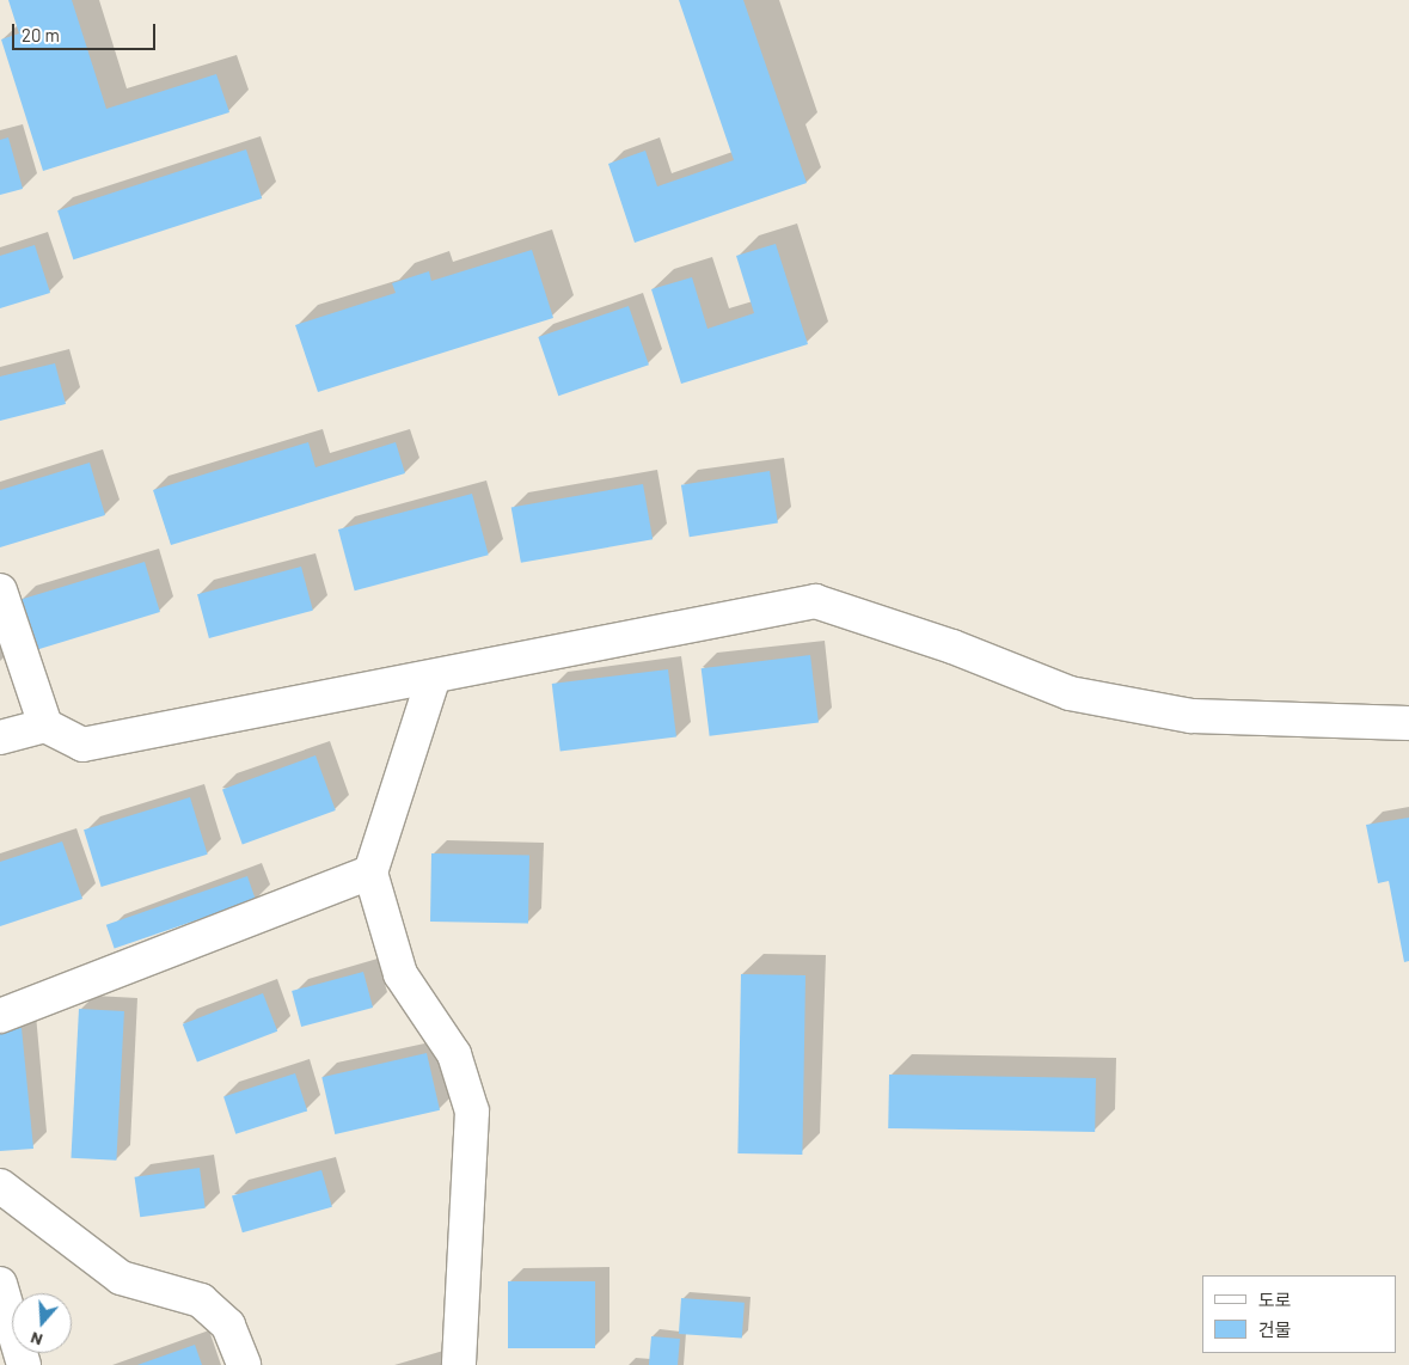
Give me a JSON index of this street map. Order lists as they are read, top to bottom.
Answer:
{
  "legend": ["도로", "건물"],
  "scale_bar": "20 m",
  "north": "bottom"
}
